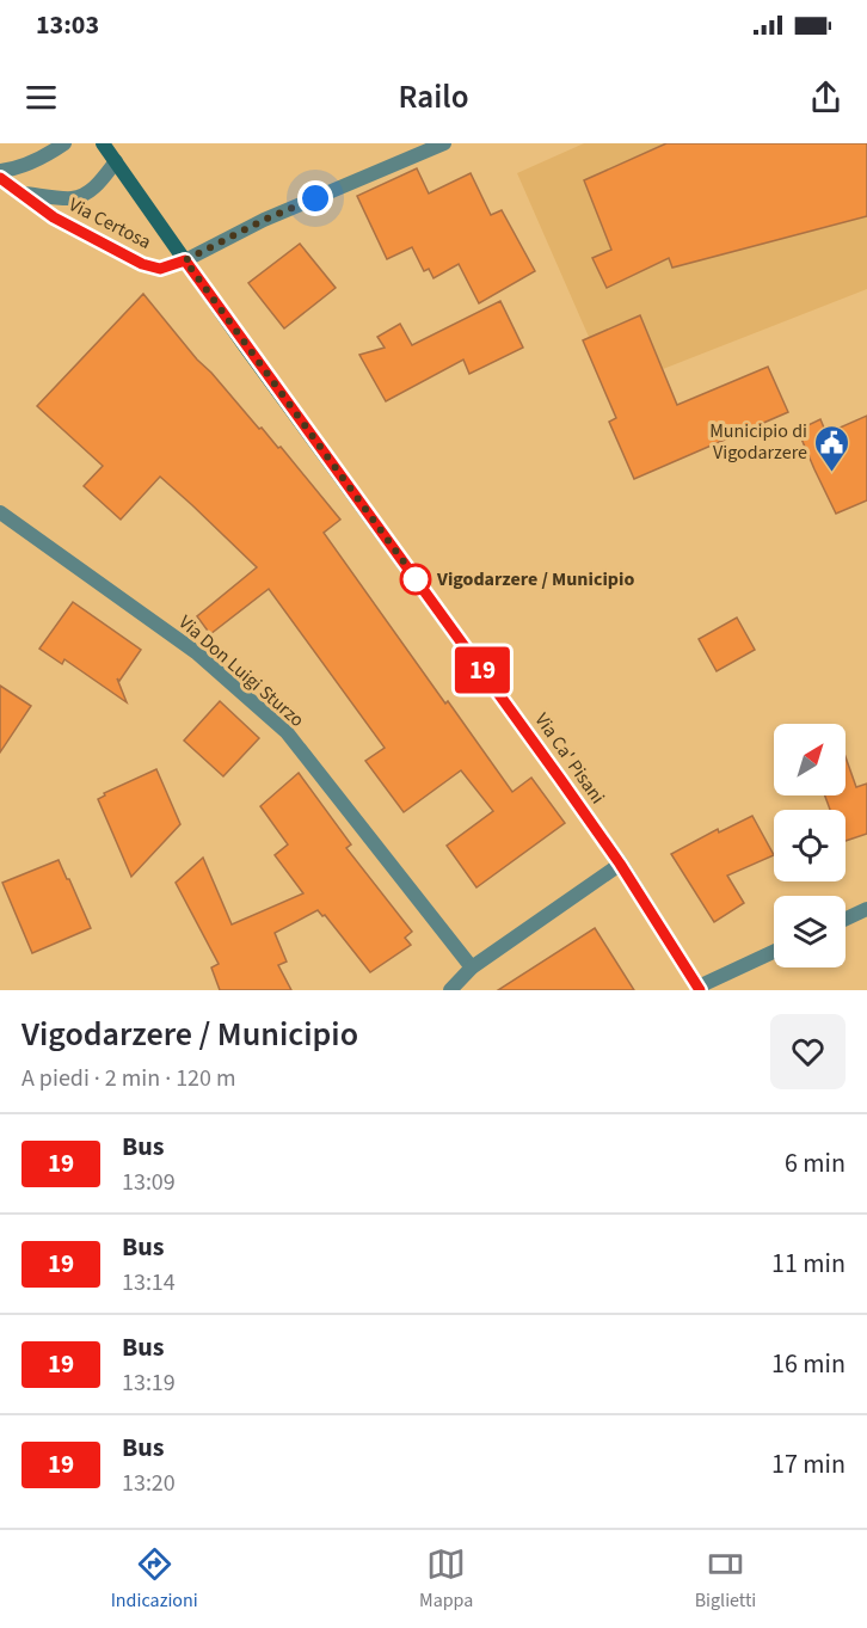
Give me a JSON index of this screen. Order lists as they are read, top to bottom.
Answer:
{
  "streets": {
    "main road": ["Via Ca' Pisani"],
    "street": ["Via Certosa", "Via Don Luigi Sturzo"]
  },
  "crossings": [
    ["Via Certosa", "Via Ca' Pisani"]
  ],
  "places": {
    "public building": ["Municipio di Vigodarzere"],
    "other": ["Vigodarzere / Municipio"]
  },
  "lines": ["bus line 19"],
  "north": "top right",
  "page": {
    "status": "13:03",
    "header": "Railo",
    "on_map": "19",
    "heading": ["Vigodarzere / Municipio", "A piedi · 2 min · 120 m"],
    "list": [
      {
        "mark": "19",
        "name": "Bus",
        "note": "13:09",
        "value": "6 min"
      },
      {
        "mark": "19",
        "name": "Bus",
        "note": "13:14",
        "value": "11 min"
      },
      {
        "mark": "19",
        "name": "Bus",
        "note": "13:19",
        "value": "16 min"
      },
      {
        "mark": "19",
        "name": "Bus",
        "note": "13:20",
        "value": "17 min"
      }
    ],
    "tabs": ["Indicazioni", "Mappa", "Biglietti"]
  }
}
